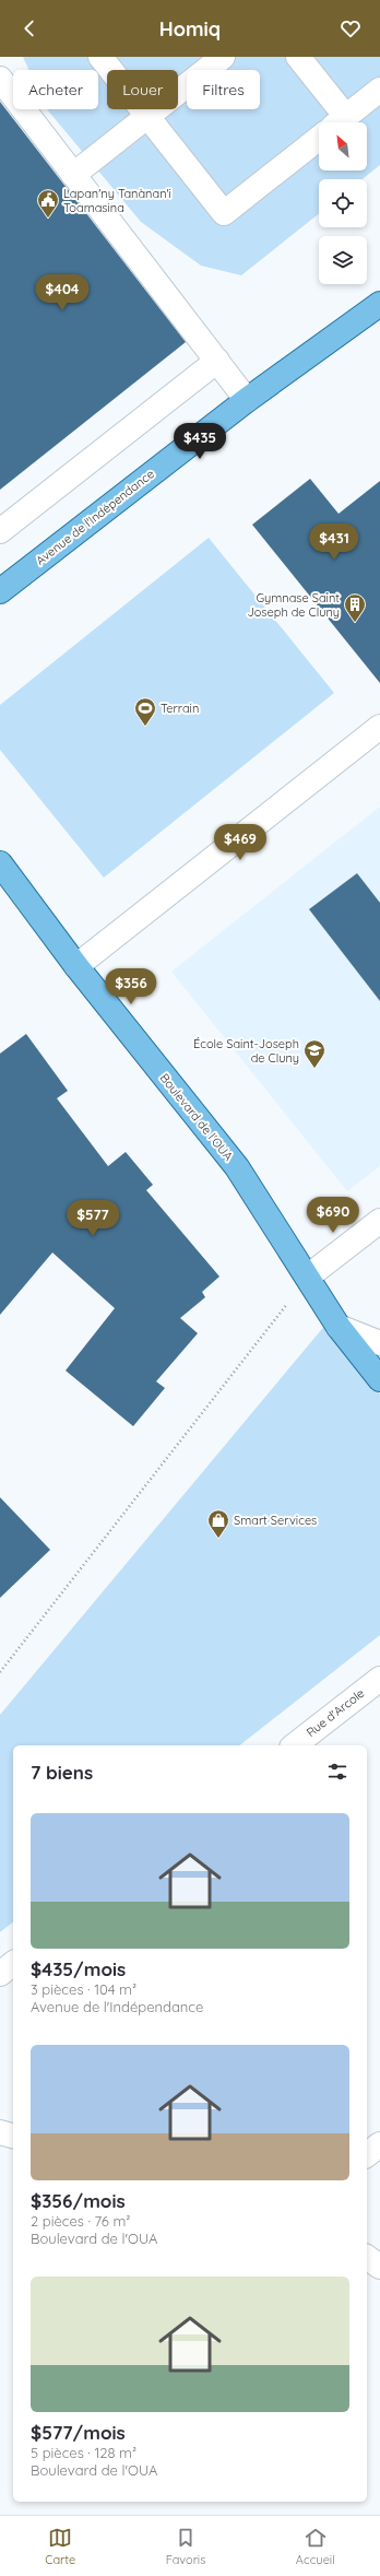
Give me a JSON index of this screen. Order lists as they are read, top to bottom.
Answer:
{
  "streets": {
    "main road": ["Avenue de l'Indépendance", "Boulevard de l'OUA"],
    "street": ["Rue d'Arcole"]
  },
  "places": {
    "public building": ["Lapan'ny Tanànan'i Toamasina"],
    "building": ["Gymnase Saint Joseph de Cluny"],
    "sports": ["Terrain"],
    "school or university": ["École Saint-Joseph de Cluny"],
    "shop": ["Smart Services"]
  },
  "north": "top left",
  "page": {
    "header": "Homiq",
    "chip": ["Acheter", "Louer", "Filtres"],
    "price": [
      "$404",
      "$435",
      "$431",
      "$469",
      "$356",
      "$690",
      "$577"
    ],
    "heading": "7 biens",
    "list": [
      {
        "name": "$435/mois",
        "note": "3 pièces · 104 m² · Avenue de l'Indépendance"
      },
      {
        "name": "$356/mois",
        "note": "2 pièces · 76 m² · Boulevard de l'OUA"
      },
      {
        "name": "$577/mois",
        "note": "5 pièces · 128 m² · Boulevard de l'OUA"
      }
    ],
    "tabs": ["Carte", "Favoris", "Accueil"]
  }
}
